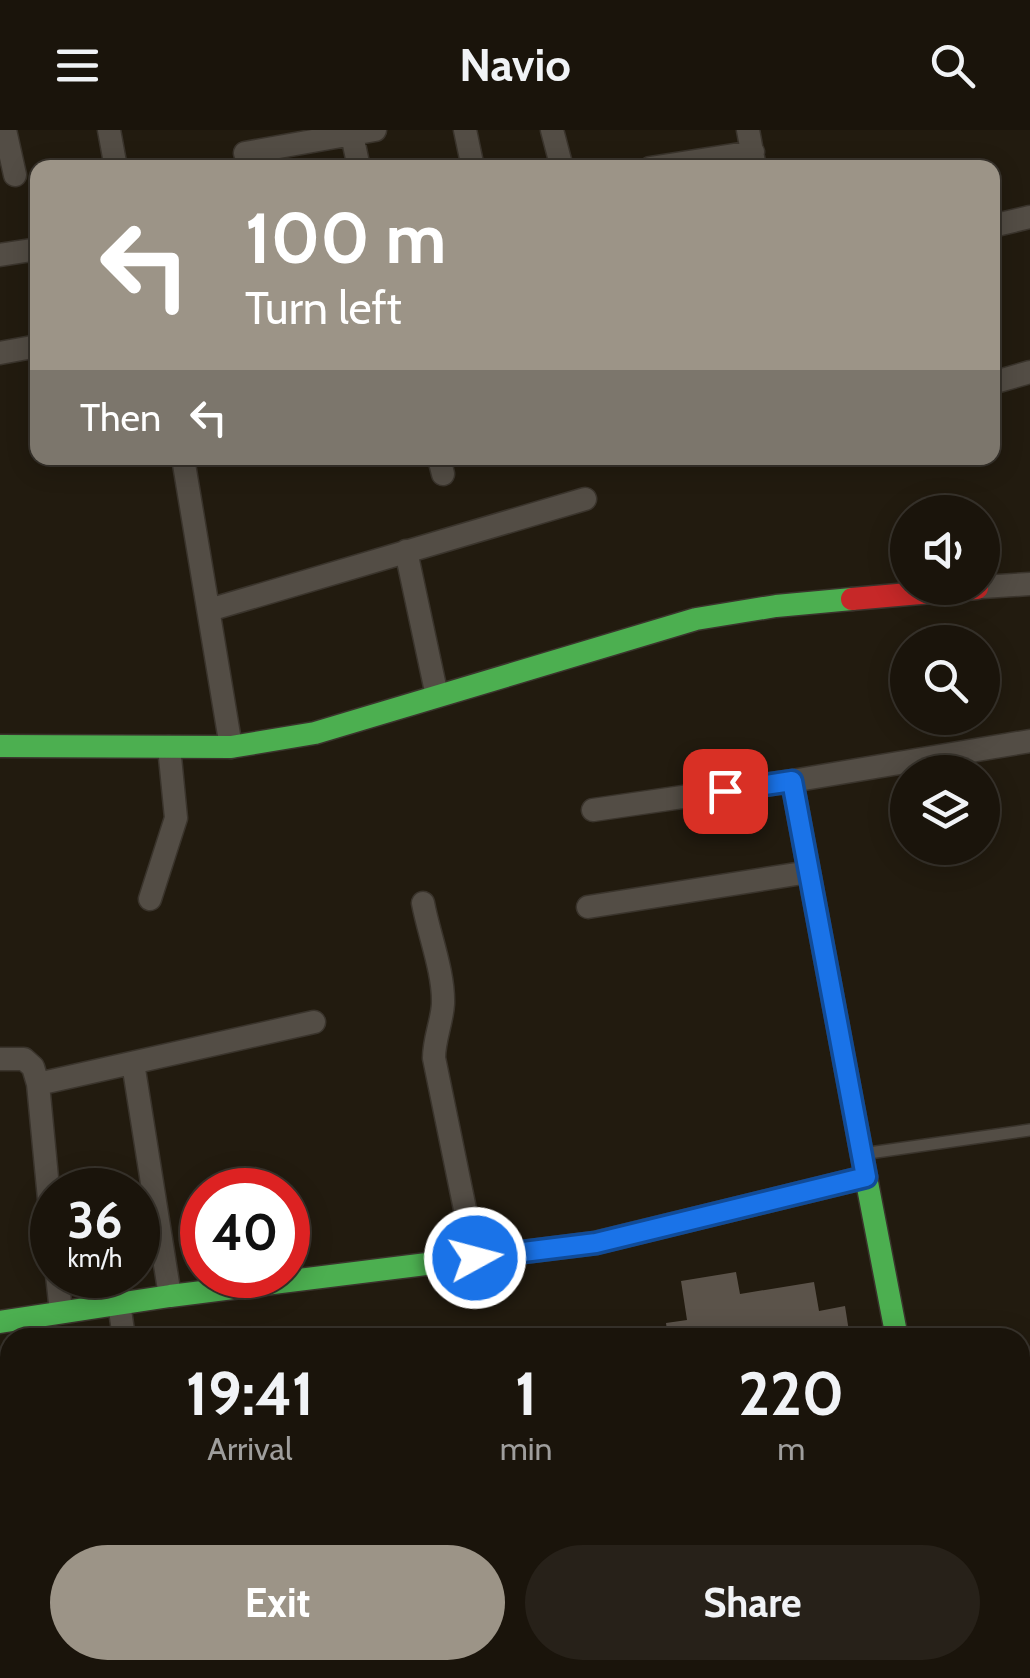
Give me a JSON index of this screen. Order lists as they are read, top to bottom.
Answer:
{
  "page": {
    "header": "Navio",
    "turn": ["100 m", "Turn left"],
    "then": "Then",
    "speed": "36 km/h",
    "limit": "40",
    "eta": [
      "19:41",
      "Arrival",
      "1",
      "min",
      "220",
      "m"
    ],
    "buttons": ["Exit", "Share"]
  }
}
